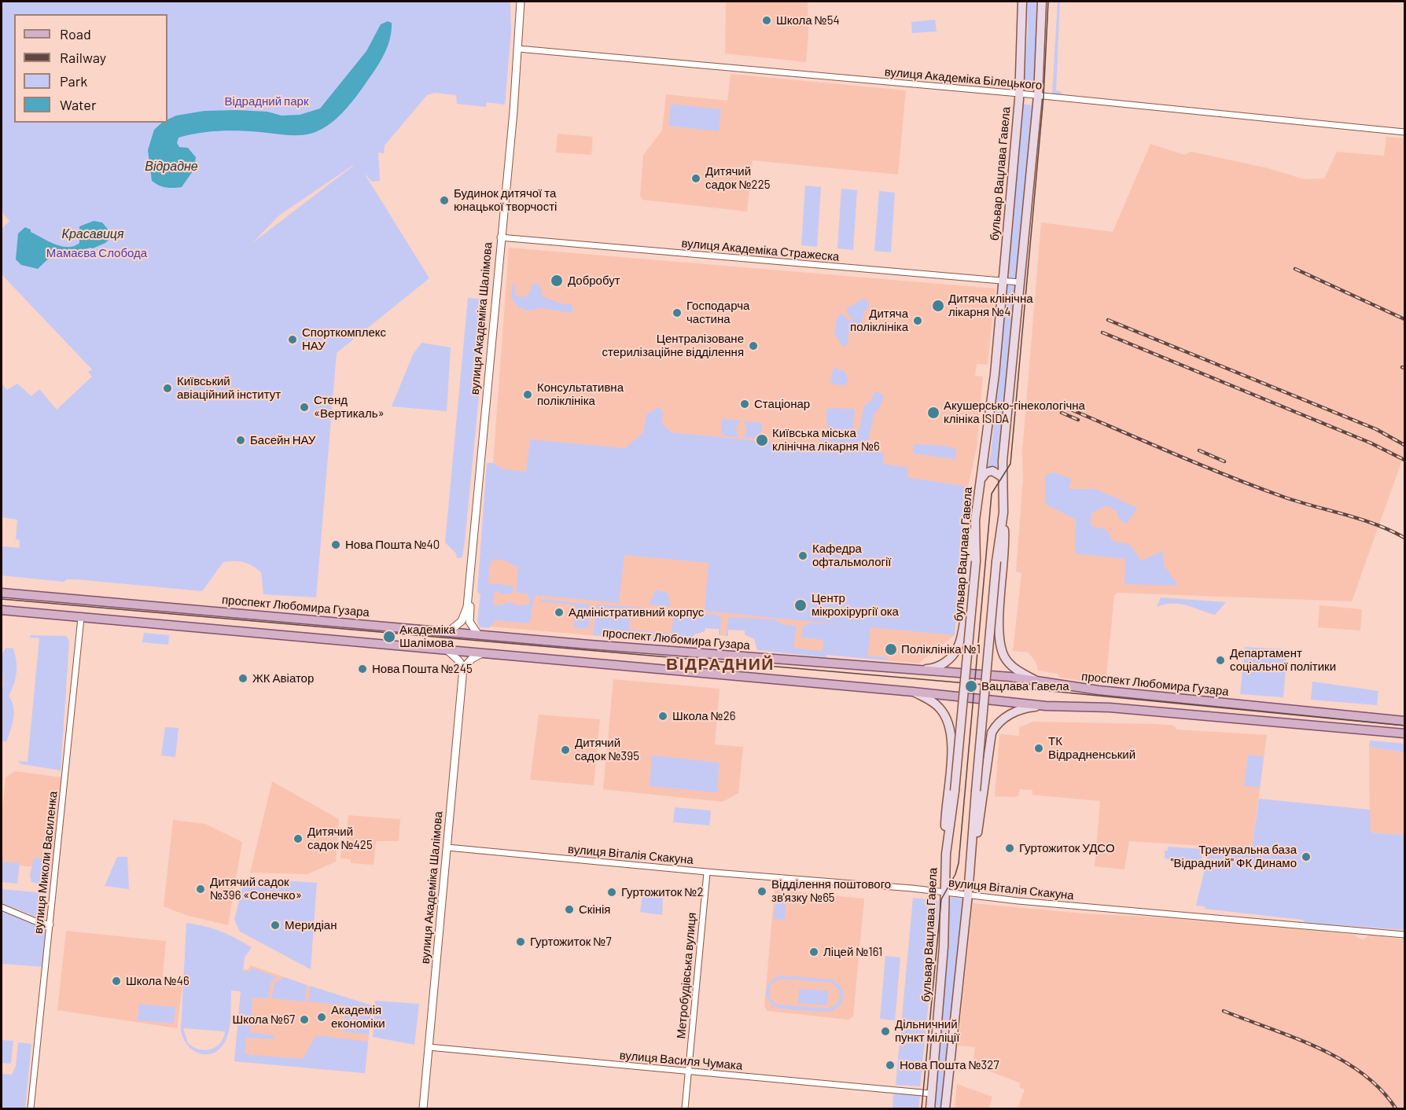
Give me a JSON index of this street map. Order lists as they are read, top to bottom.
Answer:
{
  "streets": {
    "main road": ["бульвар Вацлава Гавела", "проспект Любомира Гузара"],
    "street": [
      "вулиця Академіка Білецького",
      "вулиця Академіка Стражеска",
      "вулиця Академіка Шалімова",
      "вулиця Віталія Скакуна",
      "вулиця Миколи Василенка",
      "Метробудівська вулиця",
      "вулиця Василя Чумака"
    ]
  },
  "crossings": [
    ["вулиця Академіка Білецького", "бульвар Вацлава Гавела"],
    ["вулиця Академіка Білецького", "вулиця Академіка Шалімова"],
    ["бульвар Вацлава Гавела", "вулиця Академіка Стражеска"],
    ["бульвар Вацлава Гавела", "вулиця Віталія Скакуна"],
    ["бульвар Вацлава Гавела", "вулиця Василя Чумака"],
    ["вулиця Академіка Стражеска", "вулиця Академіка Шалімова"],
    ["вулиця Академіка Шалімова", "проспект Любомира Гузара"],
    ["вулиця Академіка Шалімова", "вулиця Віталія Скакуна"],
    ["вулиця Академіка Шалімова", "вулиця Василя Чумака"],
    ["вулиця Віталія Скакуна", "Метробудівська вулиця"],
    ["Метробудівська вулиця", "вулиця Василя Чумака"]
  ],
  "districts": ["ВІДРАДНИЙ"],
  "water": ["Відрадне", "Красавиця"],
  "parks": ["Відрадний парк", "Мамаєва Слобода"],
  "places": [
    "Школа №54",
    "Дитячий садок №225",
    "Будинок дитячої та юнацької творчості",
    "Добробут",
    "Дитяча клінічна лікарня №4",
    "Господарча частина",
    "Дитяча поліклініка",
    "Спорткомплекс НАУ",
    "Централізоване стерилізаційне відділення",
    "Київський авіаційний інститут",
    "Консультативна поліклініка",
    "Стаціонар",
    "Стенд «Вертикаль»",
    "Акушерсько-гінекологічна клініка ISIDA",
    "Басейн НАУ",
    "Київська міська клінічна лікарня №6",
    "Нова Пошта №40",
    "Кафедра офтальмології",
    "Центр мікрохірургії ока",
    "Адміністративний корпус",
    "Академіка Шалімова",
    "Поліклініка №1",
    "Департамент соціальної політики",
    "Нова Пошта №245",
    "ЖК Авіатор",
    "Вацлава Гавела",
    "Школа №26",
    "ТК Відрадненський",
    "Дитячий садок №395",
    "Дитячий садок №425",
    "Гуртожиток УДСО",
    "Тренувальна база \"Відрадний\" ФК Динамо",
    "Дитячий садок №396 «Сонечко»",
    "Відділення поштового зв'язку №65",
    "Гуртожиток №2",
    "Скінія",
    "Меридіан",
    "Гуртожиток №7",
    "Ліцей №161",
    "Школа №46",
    "Академія економіки",
    "Школа №67",
    "Дільничний пункт міліції",
    "Нова Пошта №327"
  ],
  "legend": [
    "Road",
    "Railway",
    "Park",
    "Water"
  ]
}
